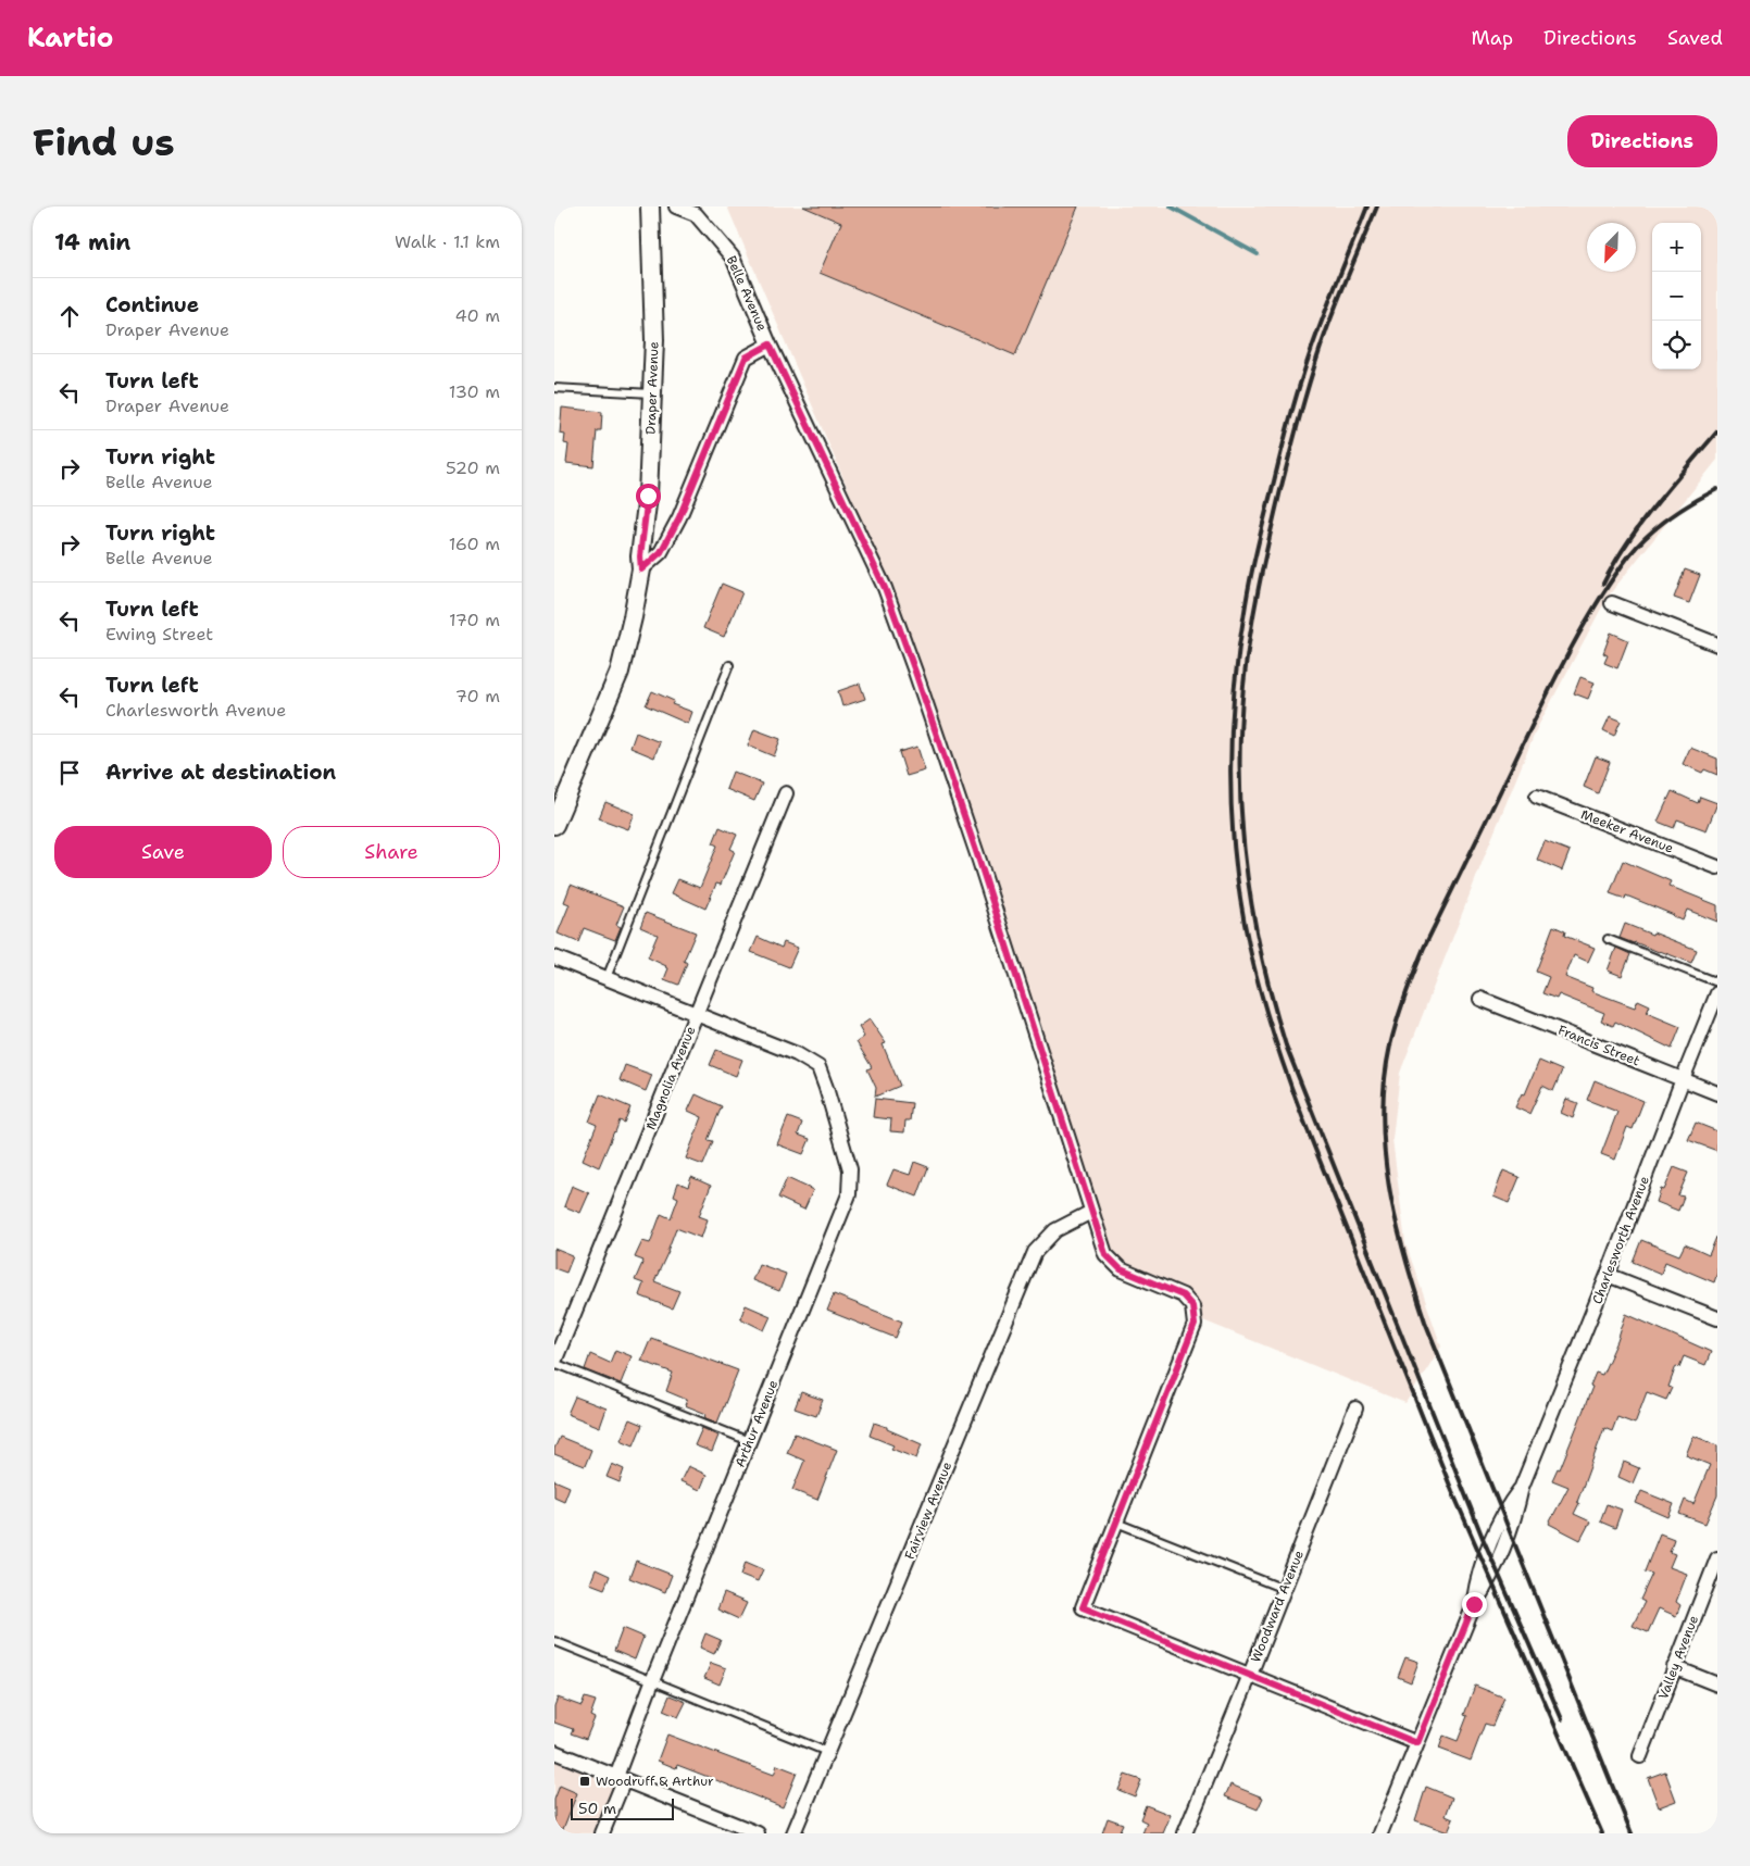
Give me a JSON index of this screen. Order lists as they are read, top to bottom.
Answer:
{
  "streets": {
    "street": [
      "Belle Avenue",
      "Draper Avenue",
      "Meeker Avenue",
      "Francis Street",
      "Magnolia Avenue",
      "Charlesworth Avenue",
      "Arthur Avenue",
      "Fairview Avenue",
      "Woodward Avenue",
      "Valley Avenue"
    ]
  },
  "crossings": [
    ["Belle Avenue", "Fairview Avenue"],
    ["Belle Avenue", "Woodward Avenue"],
    ["Francis Street", "Charlesworth Avenue"],
    ["Magnolia Avenue", "Arthur Avenue"]
  ],
  "places": {
    "transit": ["Woodruff & Arthur"]
  },
  "scale_bar": "50 m",
  "north": "bottom left",
  "page": {
    "header": "Kartio",
    "nav": ["Map", "Directions", "Saved"],
    "buttons": [
      "Directions",
      ["Save", "Share"]
    ],
    "title": "Find us",
    "heading": ["14 min", "Walk · 1.1 km"],
    "map_buttons": ["+", "−"],
    "list": [
      ["Continue", "Draper Avenue", "40 m"],
      ["Turn left", "Draper Avenue", "130 m"],
      ["Turn right", "Belle Avenue", "520 m"],
      ["Turn right", "Belle Avenue", "160 m"],
      ["Turn left", "Ewing Street", "170 m"],
      ["Turn left", "Charlesworth Avenue", "70 m"],
      "Arrive at destination"
    ],
    "scale": "50 m"
  }
}
